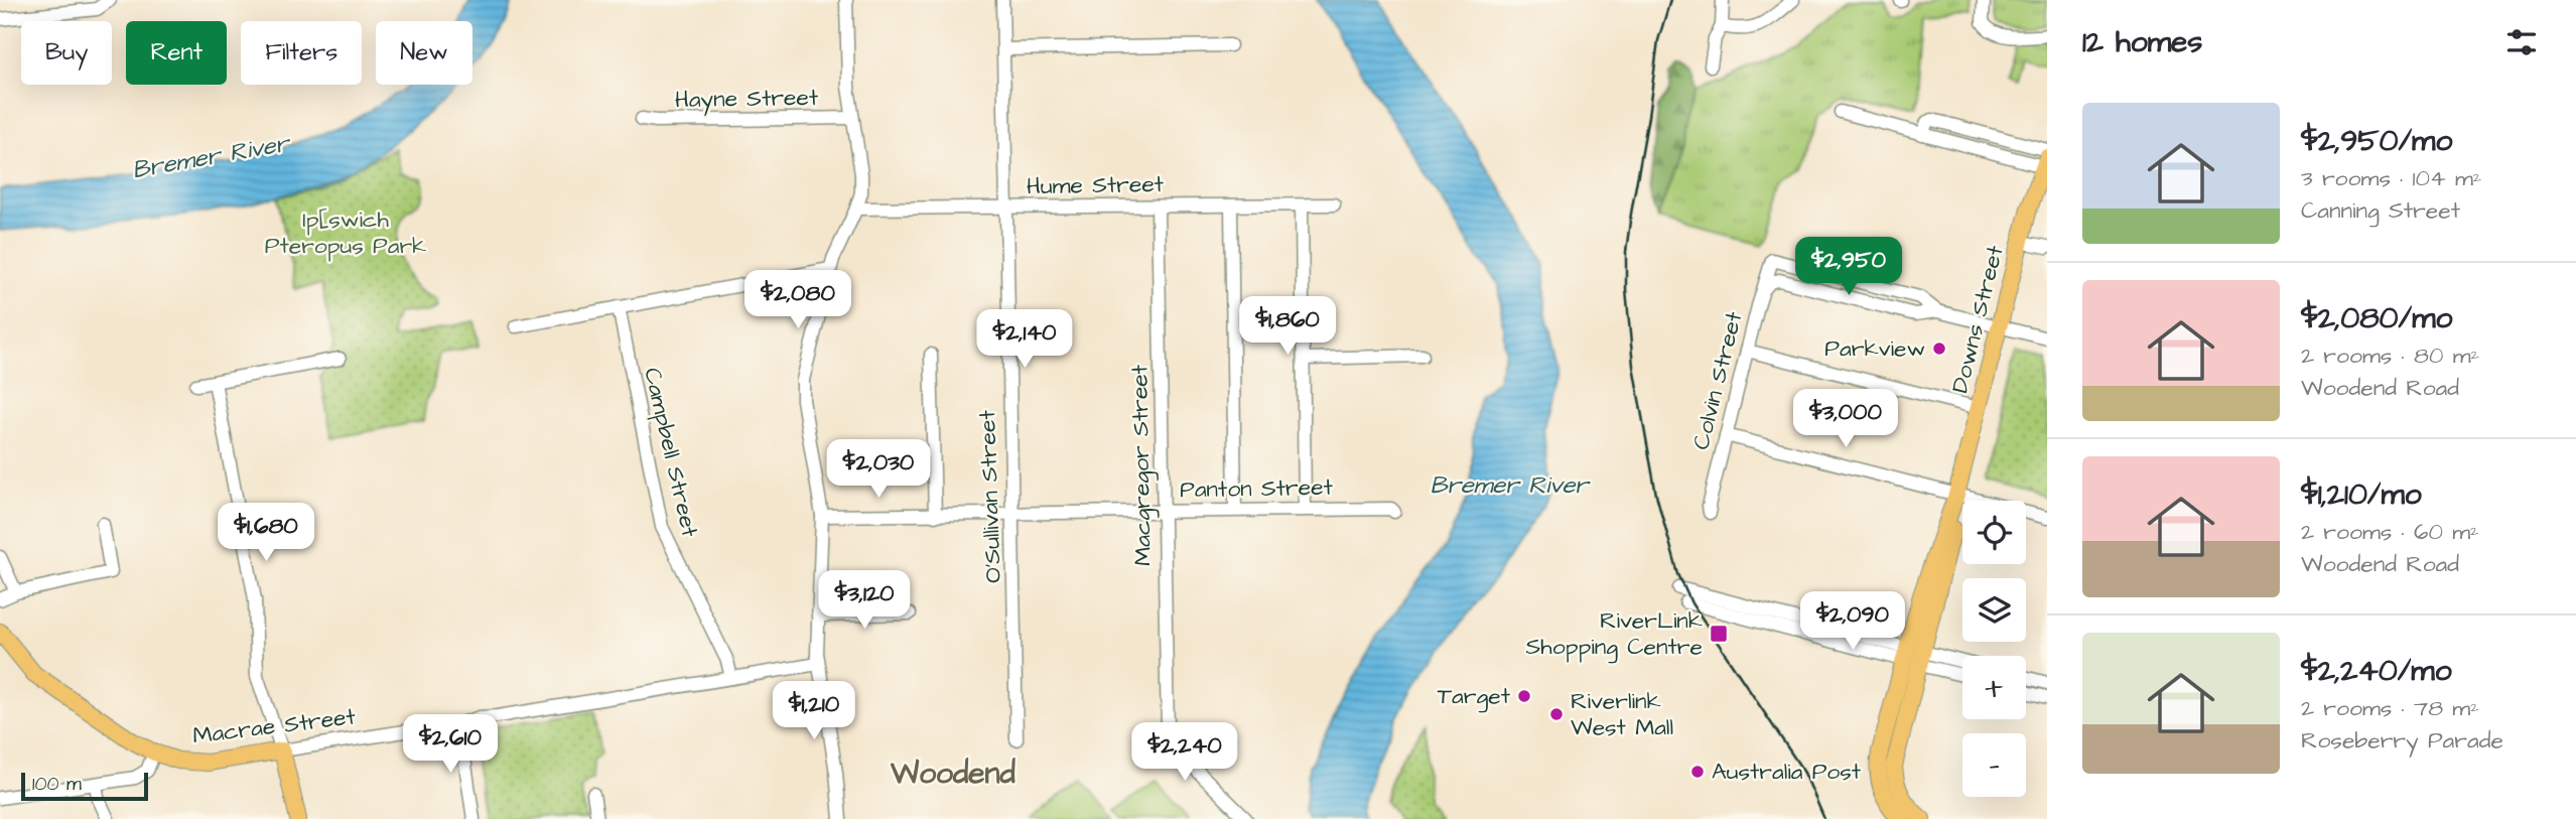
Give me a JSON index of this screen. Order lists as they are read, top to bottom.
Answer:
{
  "streets": {
    "main road": ["Downs Street", "Macrae Street"],
    "street": [
      "Hayne Street",
      "Hume Street",
      "Colvin Street",
      "Campbell Street",
      "Macgregor Street",
      "Panton Street",
      "O'Sullivan Street"
    ]
  },
  "crossings": [
    ["Hume Street", "Macgregor Street"],
    ["Hume Street", "O'Sullivan Street"],
    ["Campbell Street", "Macrae Street"],
    ["Macgregor Street", "Panton Street"],
    ["Panton Street", "O'Sullivan Street"]
  ],
  "districts": ["Woodend"],
  "water": ["Bremer River"],
  "parks": ["Ip[swich Pteropus Park"],
  "places": {
    "other": [
      "Parkview",
      "Target",
      "Riverlink West Mall",
      "Australia Post"
    ],
    "transit": ["RiverLink Shopping Centre"]
  },
  "scale_bar": "100 m",
  "page": {
    "heading": "12 homes",
    "chip": [
      "Buy",
      "Rent",
      "Filters",
      "New"
    ],
    "list": [
      {
        "name": "$2,950/mo",
        "note": "3 rooms · 104 m² · Canning Street"
      },
      {
        "name": "$2,080/mo",
        "note": "2 rooms · 80 m² · Woodend Road"
      },
      {
        "name": "$1,210/mo",
        "note": "2 rooms · 60 m² · Woodend Road"
      },
      {
        "name": "$2,240/mo",
        "note": "2 rooms · 78 m² · Roseberry Parade"
      }
    ],
    "price": [
      "$2,950",
      "$2,080",
      "$1,860",
      "$2,140",
      "$3,000",
      "$2,030",
      "$1,680",
      "$3,120",
      "$2,090",
      "$1,210",
      "$2,610",
      "$2,240"
    ],
    "map_buttons": ["+", "−"],
    "scale": "100 m"
  }
}
